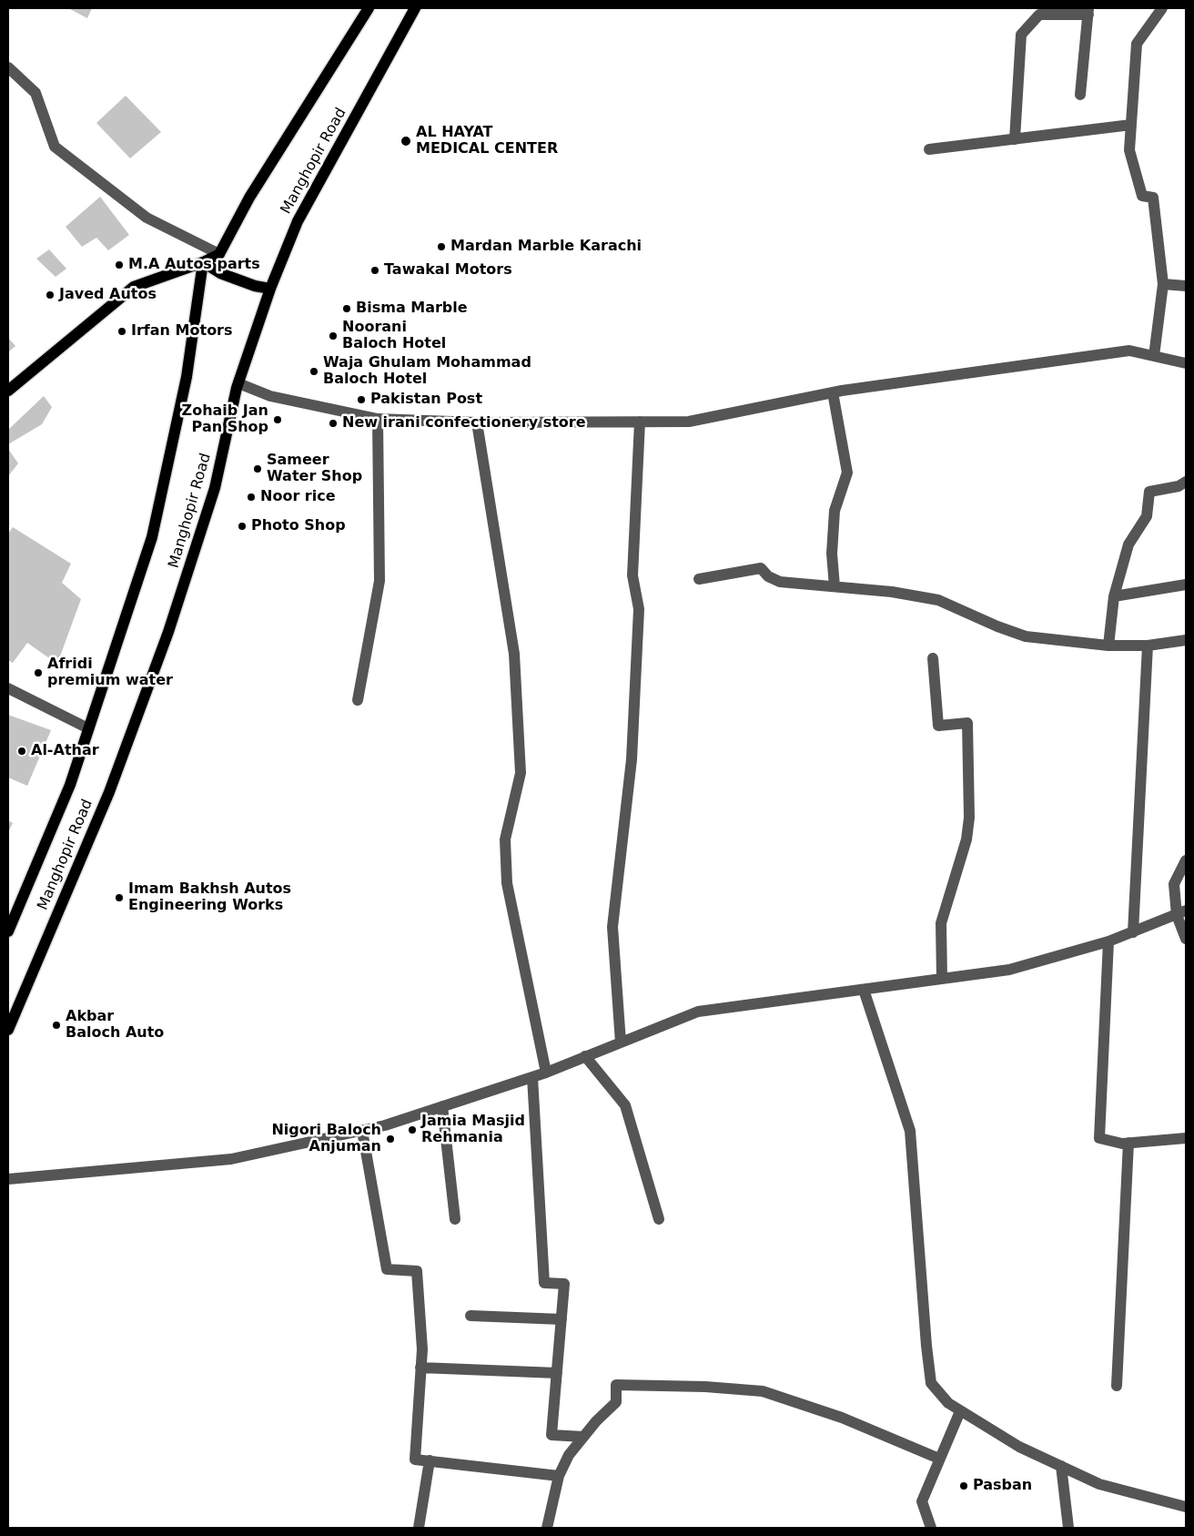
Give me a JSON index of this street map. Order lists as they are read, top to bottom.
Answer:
{
  "streets": {
    "main road": ["Manghopir Road"]
  },
  "places": [
    "AL HAYAT MEDICAL CENTER",
    "Mardan Marble Karachi",
    "M.A Autos parts",
    "Tawakal Motors",
    "Javed Autos",
    "Bisma Marble",
    "Irfan Motors",
    "Noorani Baloch Hotel",
    "Waja Ghulam Mohammad Baloch Hotel",
    "Pakistan Post",
    "Zohaib Jan Pan Shop",
    "New irani confectionery store",
    "Sameer Water Shop",
    "Noor rice",
    "Photo Shop",
    "Afridi premium water",
    "Al-Athar",
    "Imam Bakhsh Autos Engineering Works",
    "Akbar Baloch Auto",
    "Jamia Masjid Rehmania",
    "Nigori Baloch Anjuman",
    "Pasban"
  ]
}
